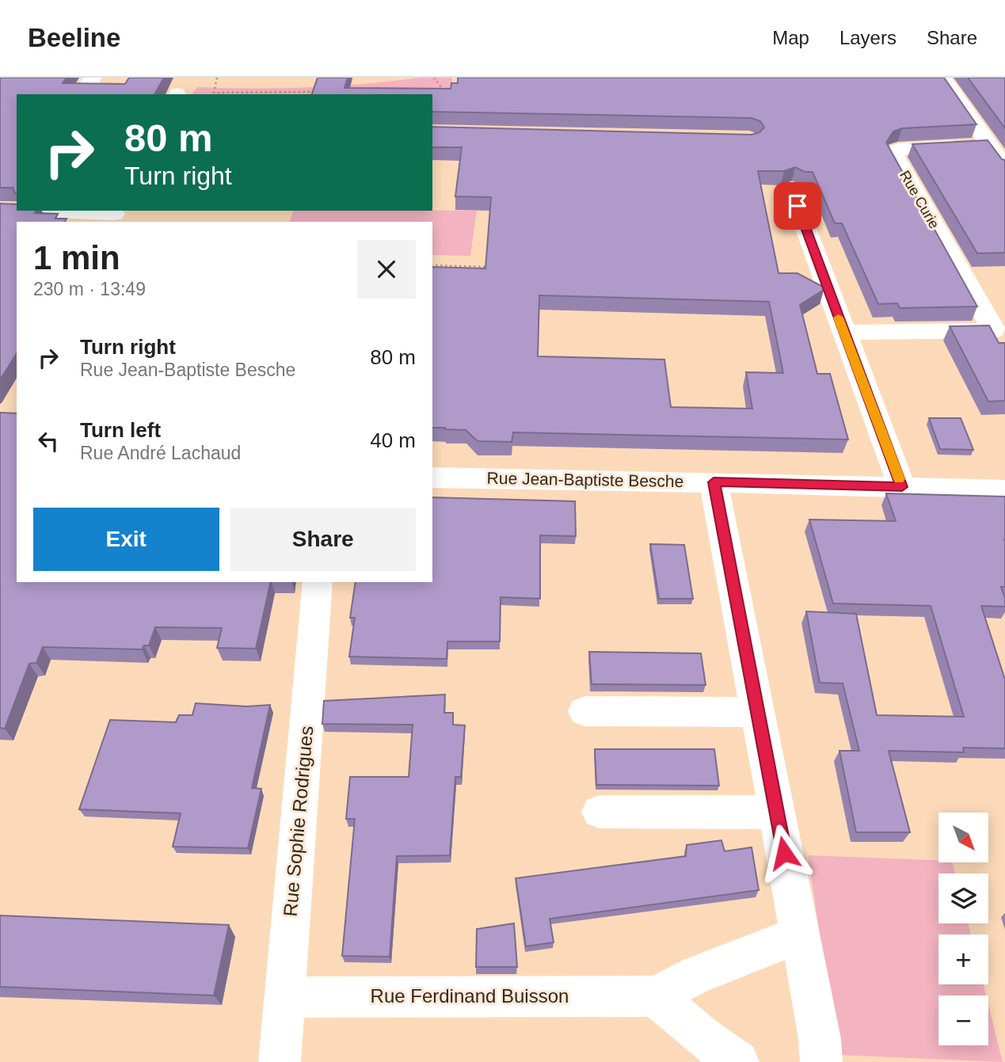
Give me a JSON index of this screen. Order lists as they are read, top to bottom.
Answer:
{
  "streets": {
    "street": [
      "Rue Curie",
      "Rue Jean-Baptiste Besche",
      "Rue Sophie Rodrigues",
      "Rue Ferdinand Buisson"
    ]
  },
  "crossings": [
    ["Rue Sophie Rodrigues", "Rue Ferdinand Buisson"]
  ],
  "north": "bottom right",
  "page": {
    "header": "Beeline",
    "nav": ["Map", "Layers", "Share"],
    "turn": ["80 m", "Turn right"],
    "heading": ["1 min", "230 m · 13:49"],
    "list": [
      {
        "name": "Turn right",
        "note": "Rue Jean-Baptiste Besche",
        "value": "80 m"
      },
      {
        "name": "Turn left",
        "note": "Rue André Lachaud",
        "value": "40 m"
      }
    ],
    "buttons": ["Exit", "Share"],
    "map_buttons": ["+", "−"]
  }
}
